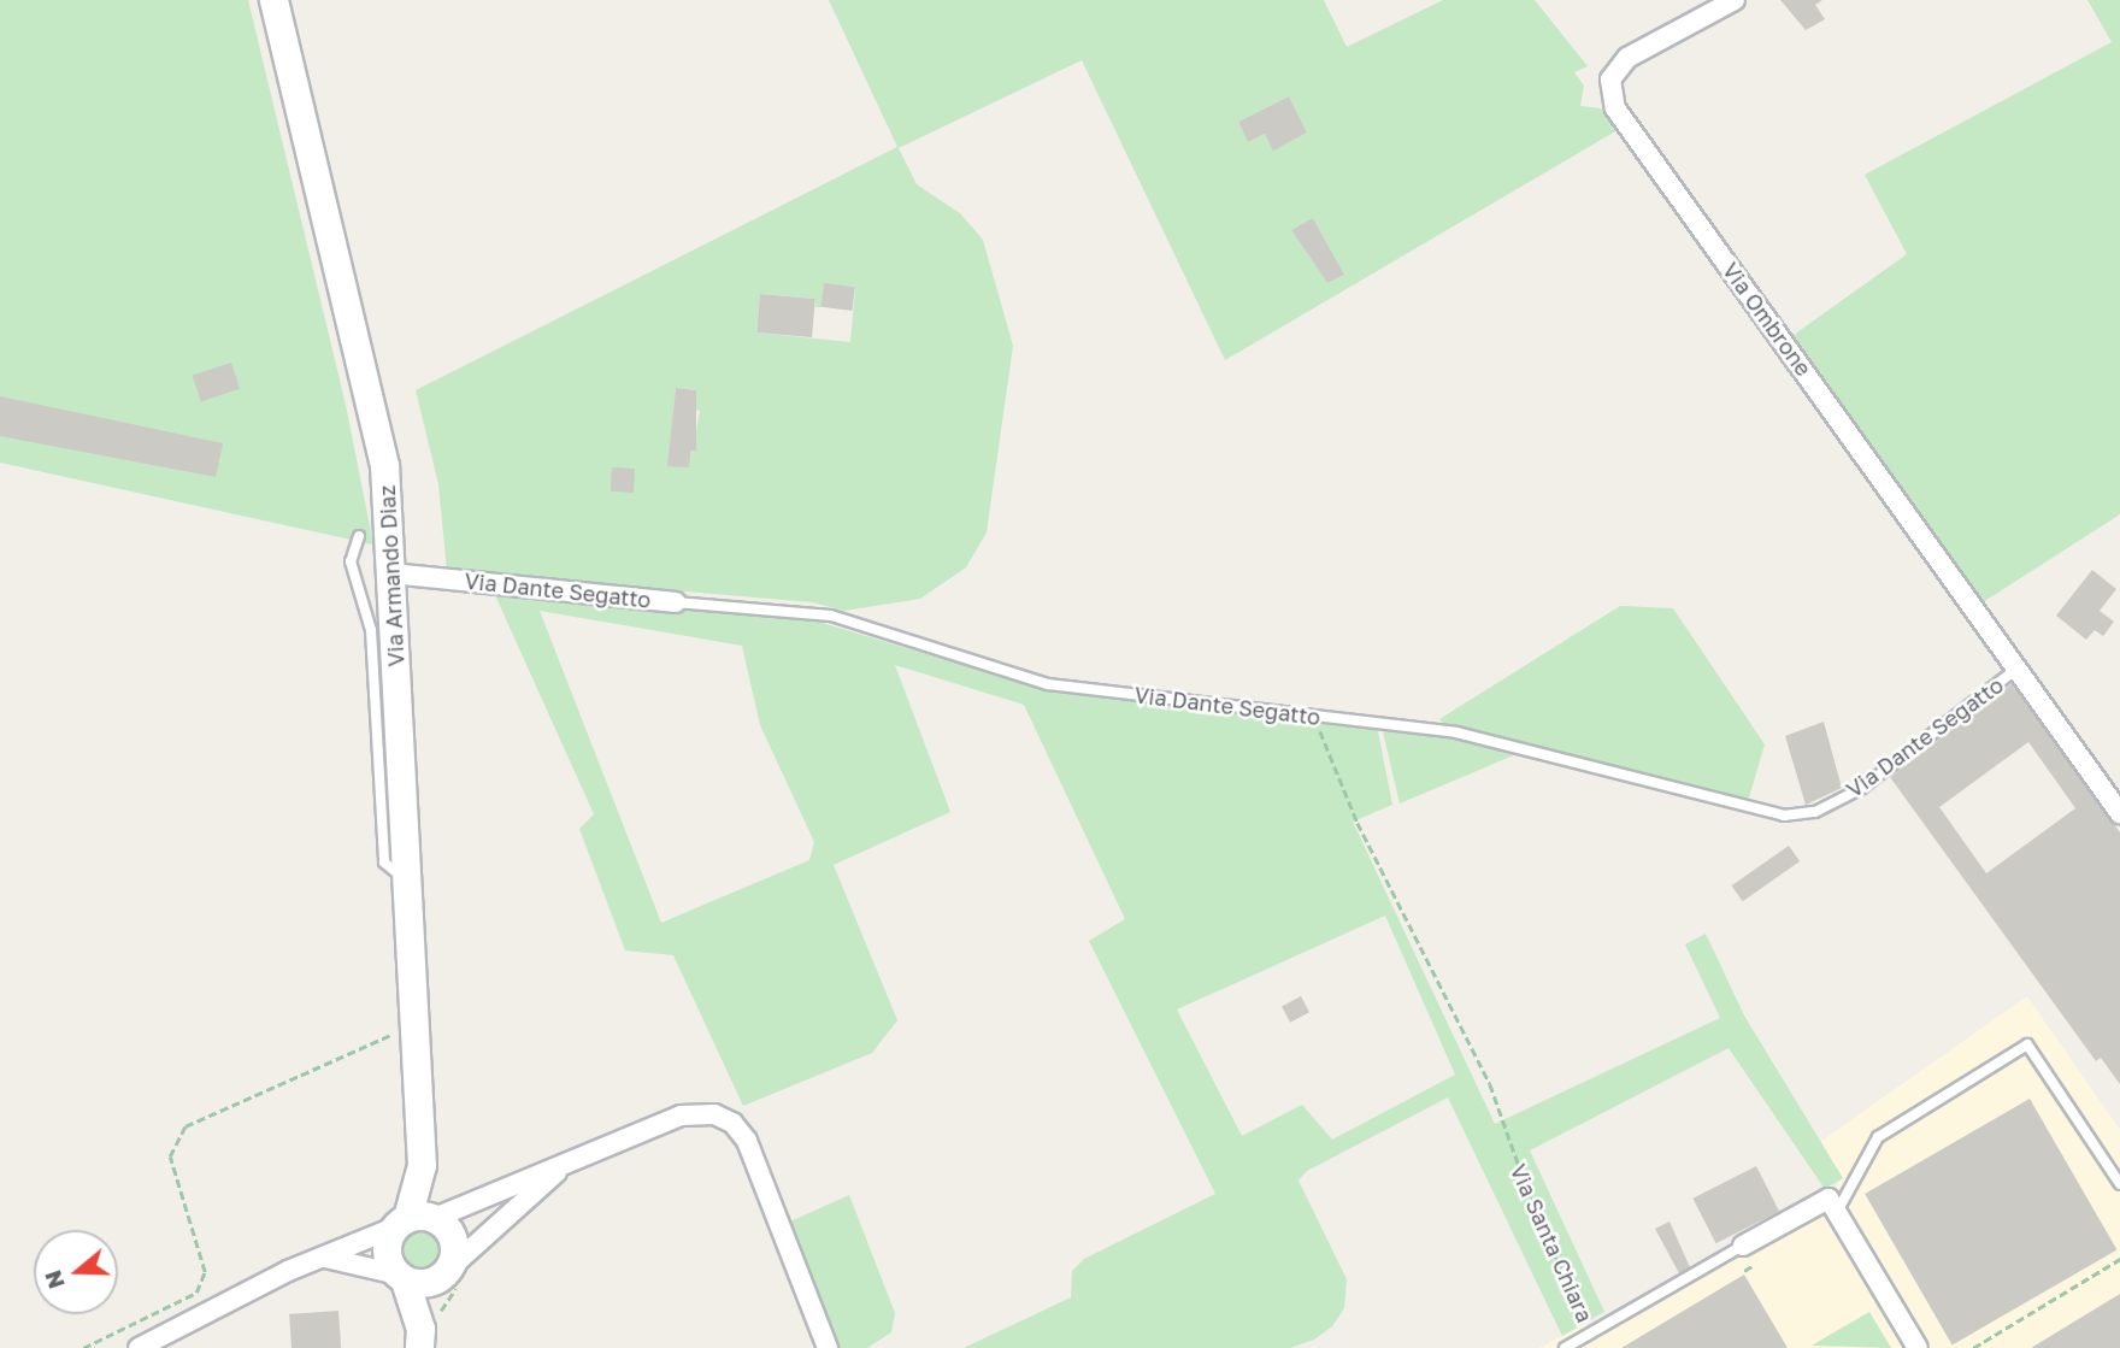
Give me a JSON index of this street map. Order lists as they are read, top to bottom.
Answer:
{
  "streets": {
    "street": [
      "Via Ombrone",
      "Via Armando Diaz",
      "Via Dante Segatto",
      "Via Santa Chiara"
    ]
  },
  "crossings": [
    ["Via Ombrone", "Via Dante Segatto"],
    ["Via Armando Diaz", "Via Dante Segatto"]
  ],
  "north": "left"
}
